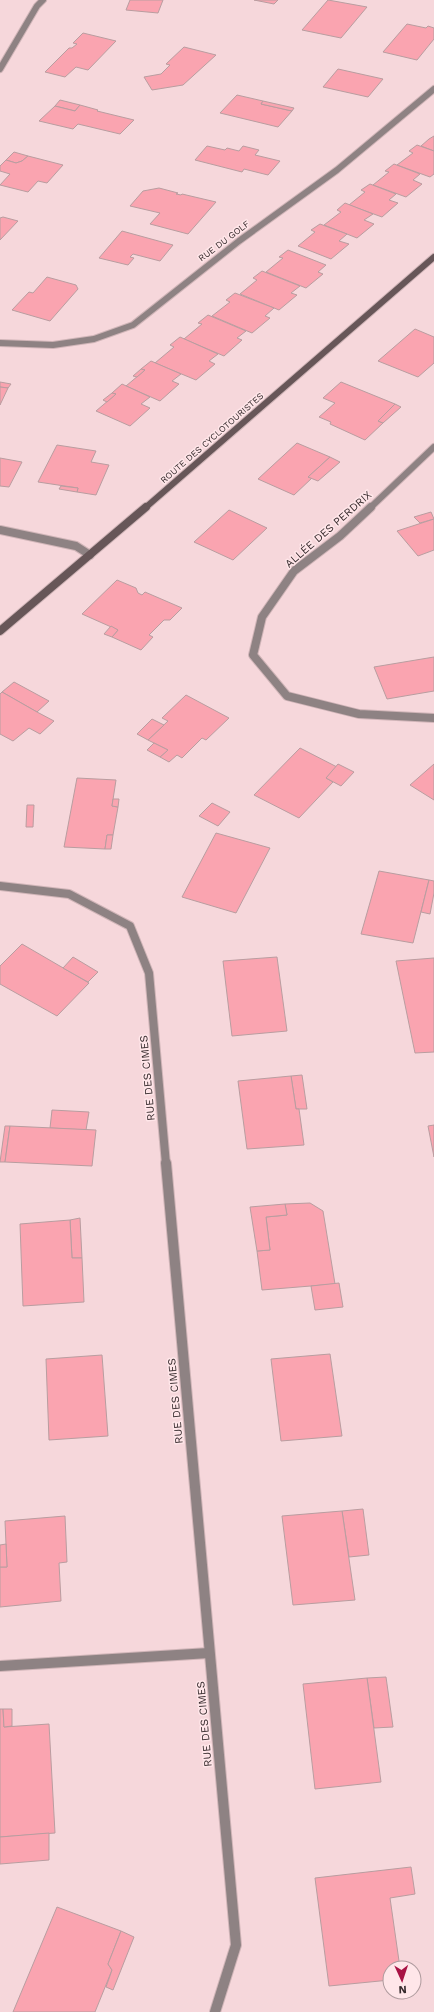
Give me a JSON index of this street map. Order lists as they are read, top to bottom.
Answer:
{
  "streets": {
    "street": [
      "RUE DU GOLF",
      "ROUTE DES CYCLOTOURISTES",
      "ALLÉE DES PERDRIX",
      "RUE DES CIMES"
    ]
  },
  "north": "bottom"
}
